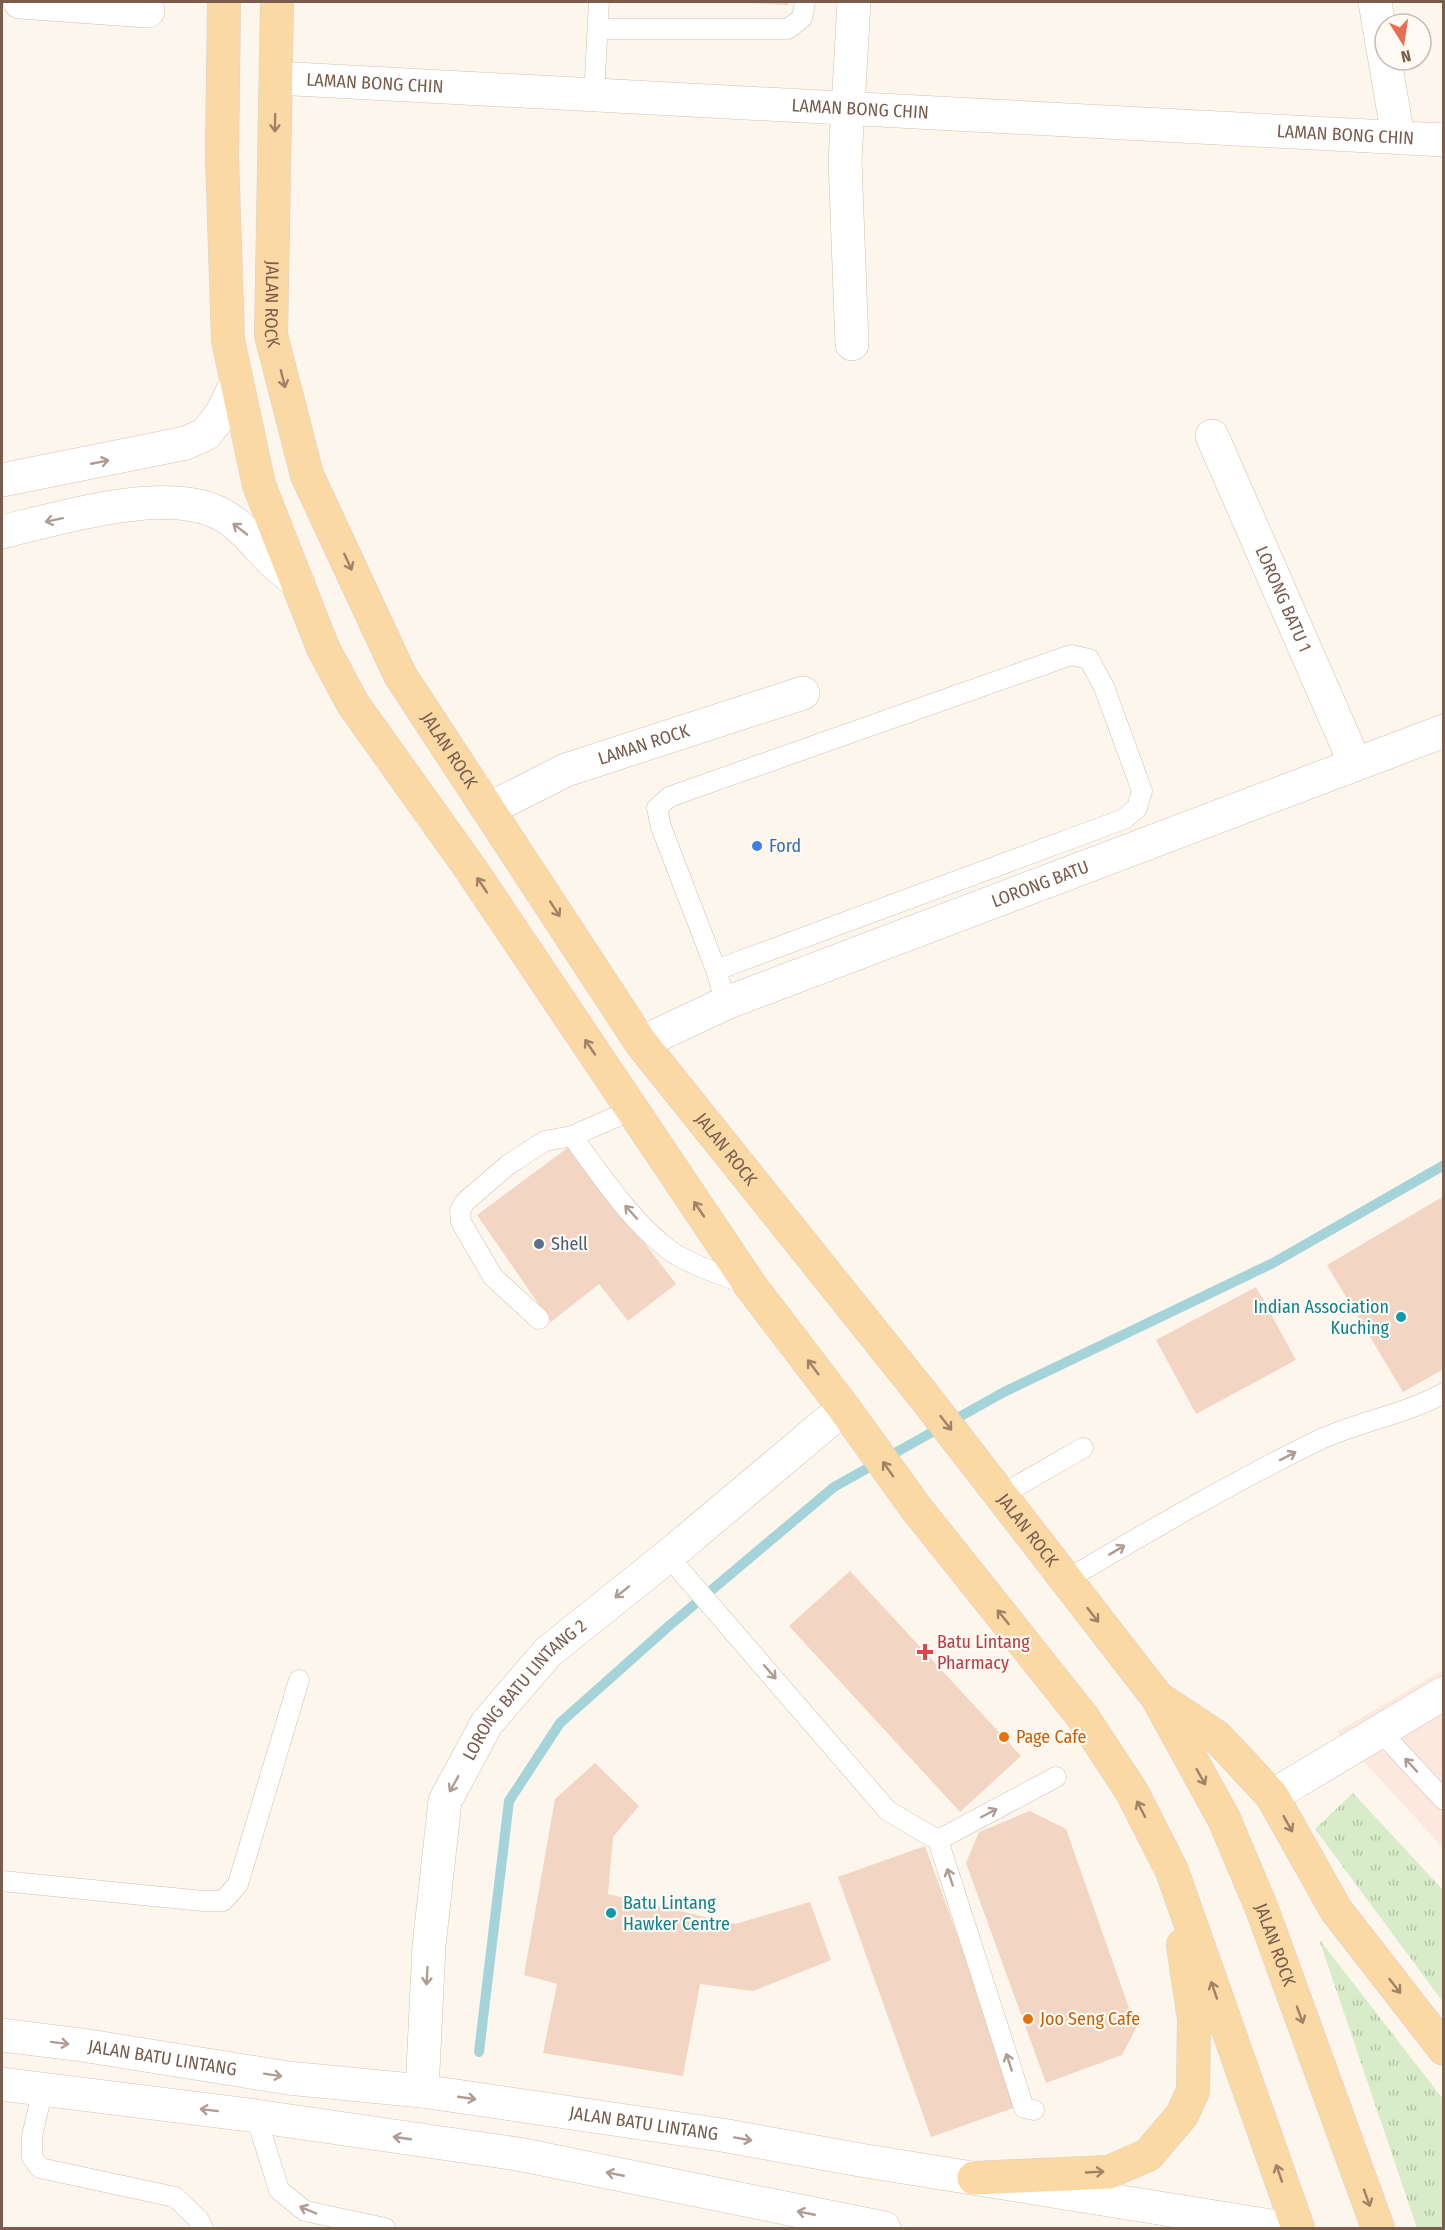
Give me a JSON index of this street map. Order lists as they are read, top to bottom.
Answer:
{
  "streets": {
    "main road": ["JALAN ROCK"],
    "street": [
      "LAMAN BONG CHIN",
      "LORONG BATU 1",
      "LAMAN ROCK",
      "LORONG BATU",
      "LORONG BATU LINTANG 2",
      "JALAN BATU LINTANG"
    ]
  },
  "crossings": [
    ["LAMAN BONG CHIN", "JALAN ROCK"],
    ["JALAN ROCK", "LAMAN ROCK"],
    ["JALAN ROCK", "LORONG BATU"],
    ["LORONG BATU 1", "LORONG BATU"],
    ["LORONG BATU LINTANG 2", "JALAN BATU LINTANG"]
  ],
  "one_way": ["LORONG BATU LINTANG 2"],
  "places": {
    "other": [
      "Ford",
      "Shell",
      "Indian Association Kuching",
      "Page Cafe",
      "Batu Lintang Hawker Centre",
      "Joo Seng Cafe"
    ],
    "health": ["Batu Lintang Pharmacy"]
  },
  "north": "bottom"
}
